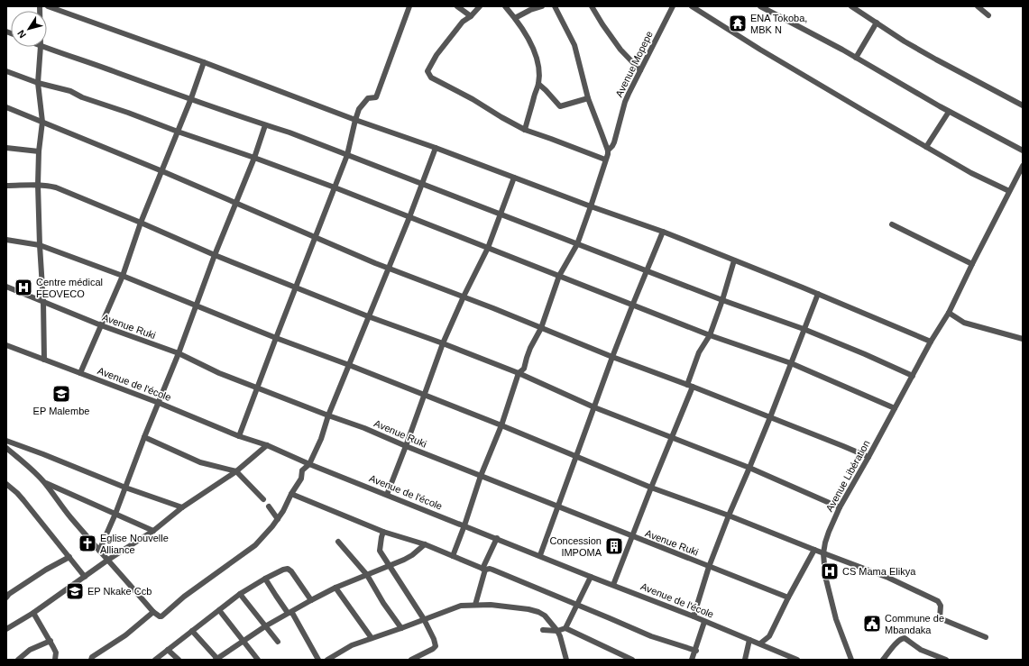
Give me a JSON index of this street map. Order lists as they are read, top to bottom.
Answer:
{
  "streets": {
    "street": [
      "Avenue Mopepe",
      "Avenue Ruki",
      "Avenue de l'école",
      "Avenue Libération"
    ]
  },
  "places": {
    "temple": ["ENA Tokoba, MBK N"],
    "hospital": ["Centre médical FEOVECO", "CS Mama Elikya"],
    "school or university": ["EP Malembe", "EP Nkake Ccb"],
    "church": ["Eglise Nouvelle Alliance"],
    "building": ["Concession IMPOMA"],
    "public building": ["Commune de Mbandaka"]
  },
  "north": "bottom left"
}
